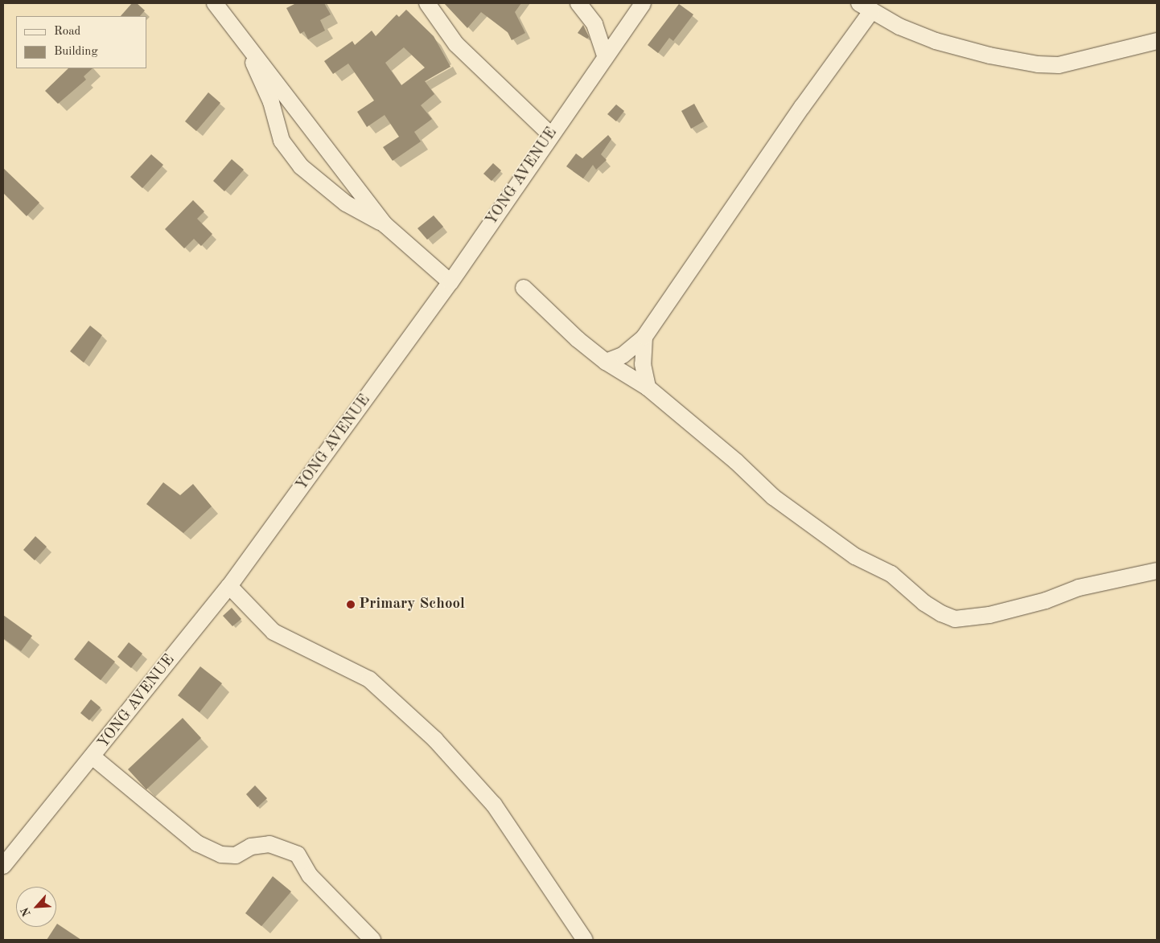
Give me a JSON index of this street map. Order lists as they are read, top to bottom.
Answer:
{
  "streets": {
    "street": ["YONG AVENUE"]
  },
  "places": ["Primary School"],
  "legend": ["Road", "Building"],
  "north": "bottom left"
}
